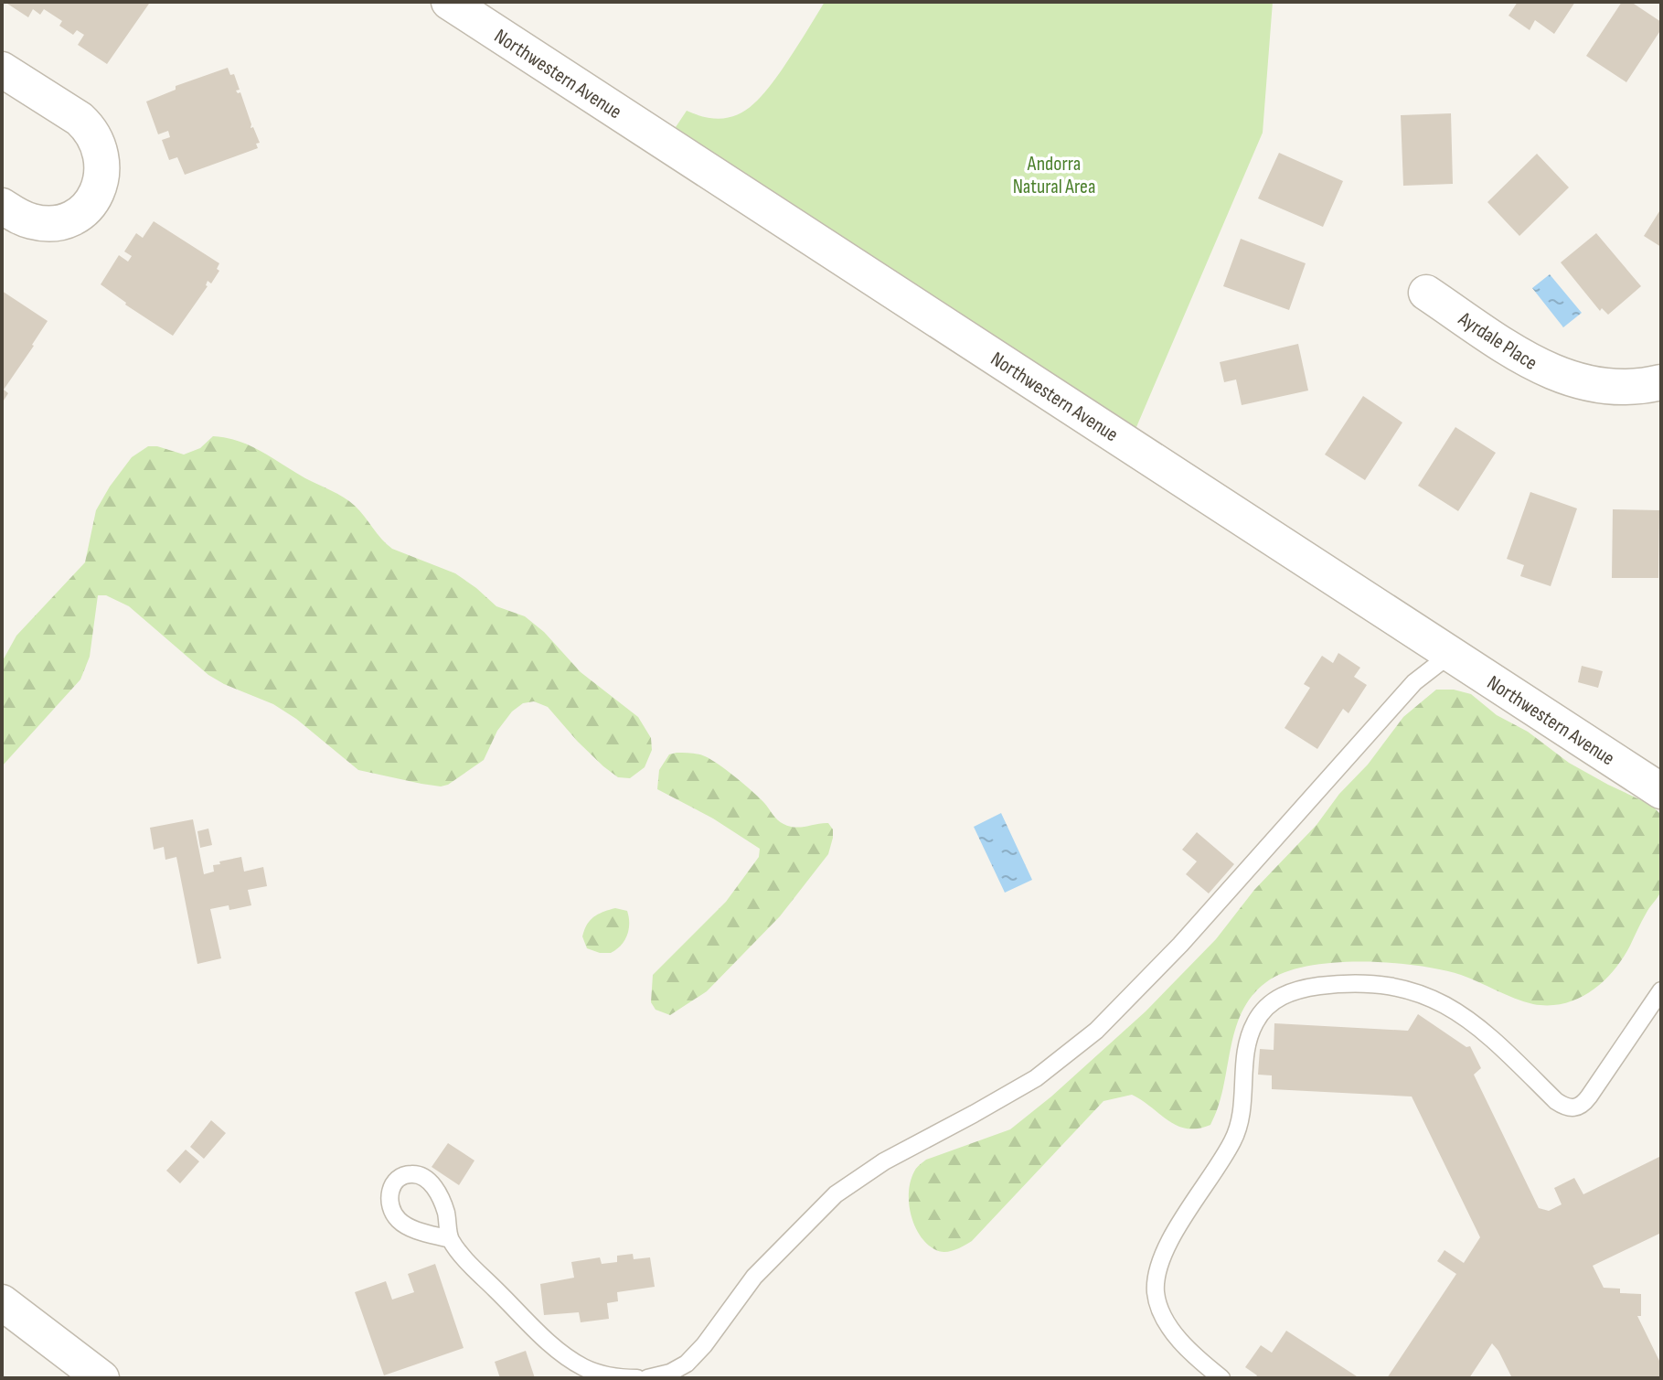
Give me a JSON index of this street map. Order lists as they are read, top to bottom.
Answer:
{
  "streets": {
    "street": ["Northwestern Avenue", "Ayrdale Place"]
  },
  "parks": ["Andorra Natural Area"]
}
